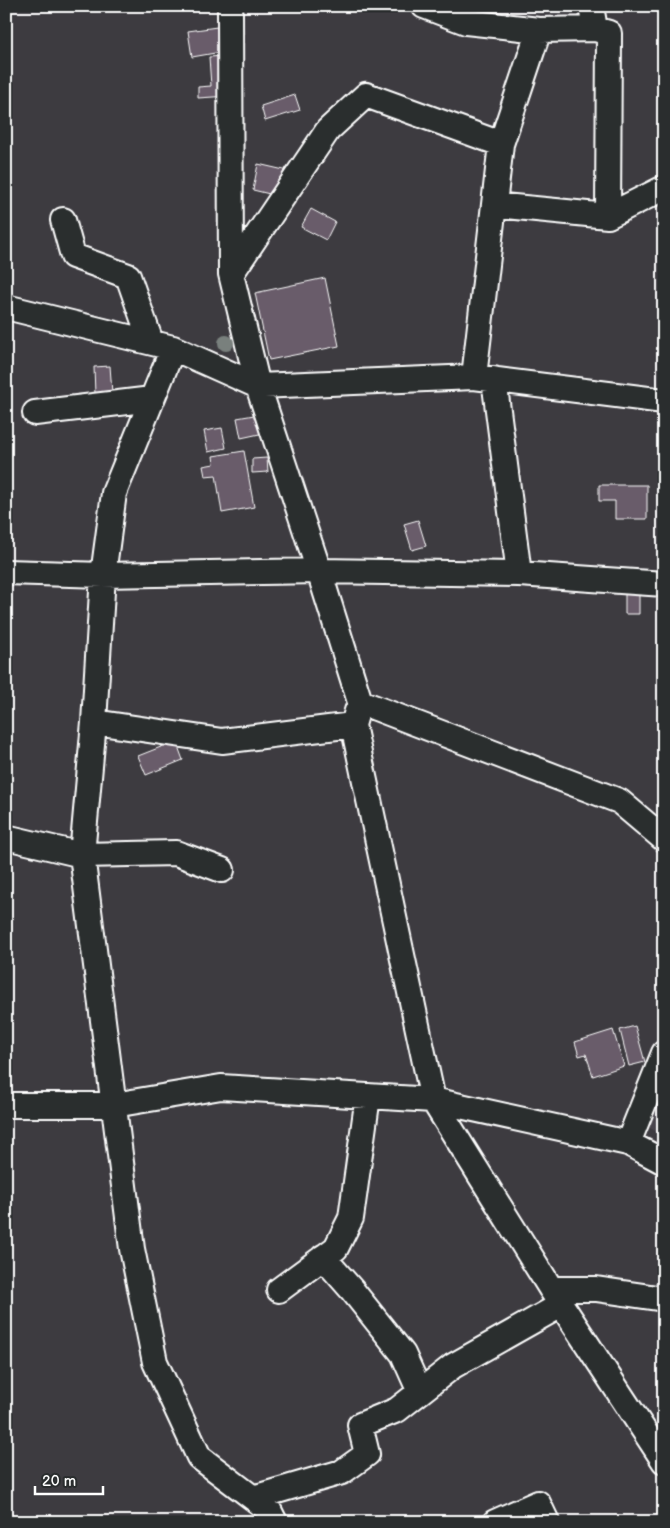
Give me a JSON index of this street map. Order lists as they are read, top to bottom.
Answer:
{
  "scale_bar": "20 m"
}
